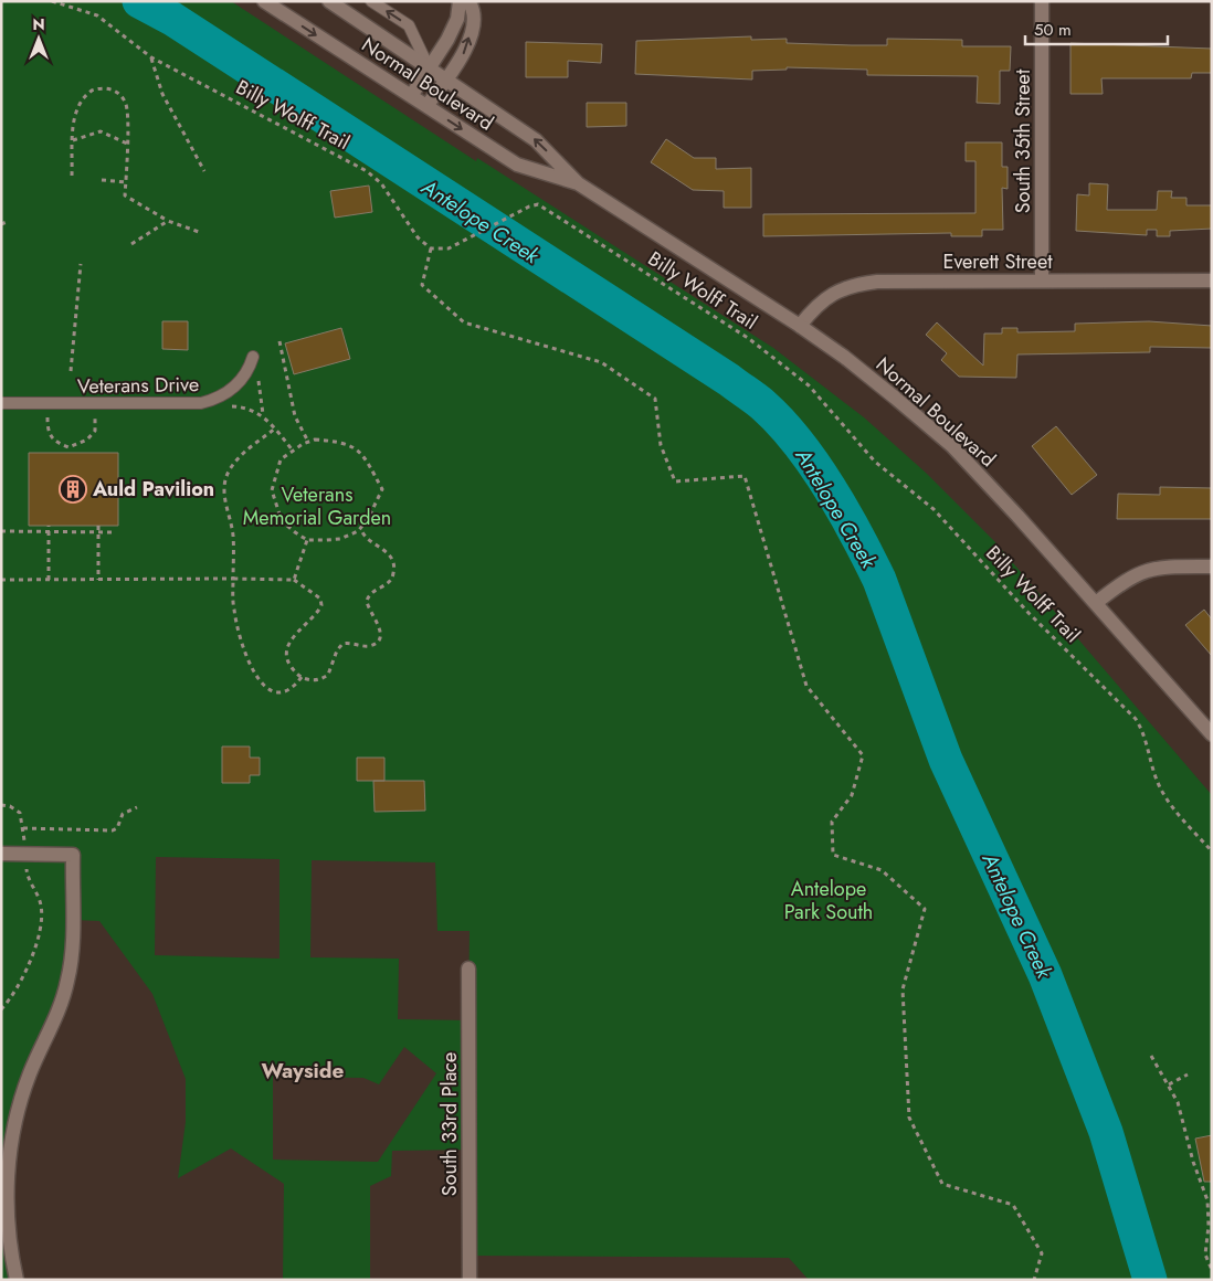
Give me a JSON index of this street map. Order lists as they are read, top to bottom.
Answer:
{
  "streets": {
    "main road": [
      "Normal Boulevard",
      "South 35th Street",
      "Everett Street",
      "South 33rd Place"
    ],
    "lane": ["Veterans Drive"],
    "path": ["Billy Wolff Trail"]
  },
  "crossings": [
    ["Normal Boulevard", "Everett Street"],
    ["South 35th Street", "Everett Street"]
  ],
  "districts": ["Wayside"],
  "water": ["Antelope Creek"],
  "parks": ["Veterans Memorial Garden", "Antelope Park South"],
  "places": {
    "building": ["Auld Pavilion"]
  },
  "scale_bar": "50 m",
  "north": "top"
}
